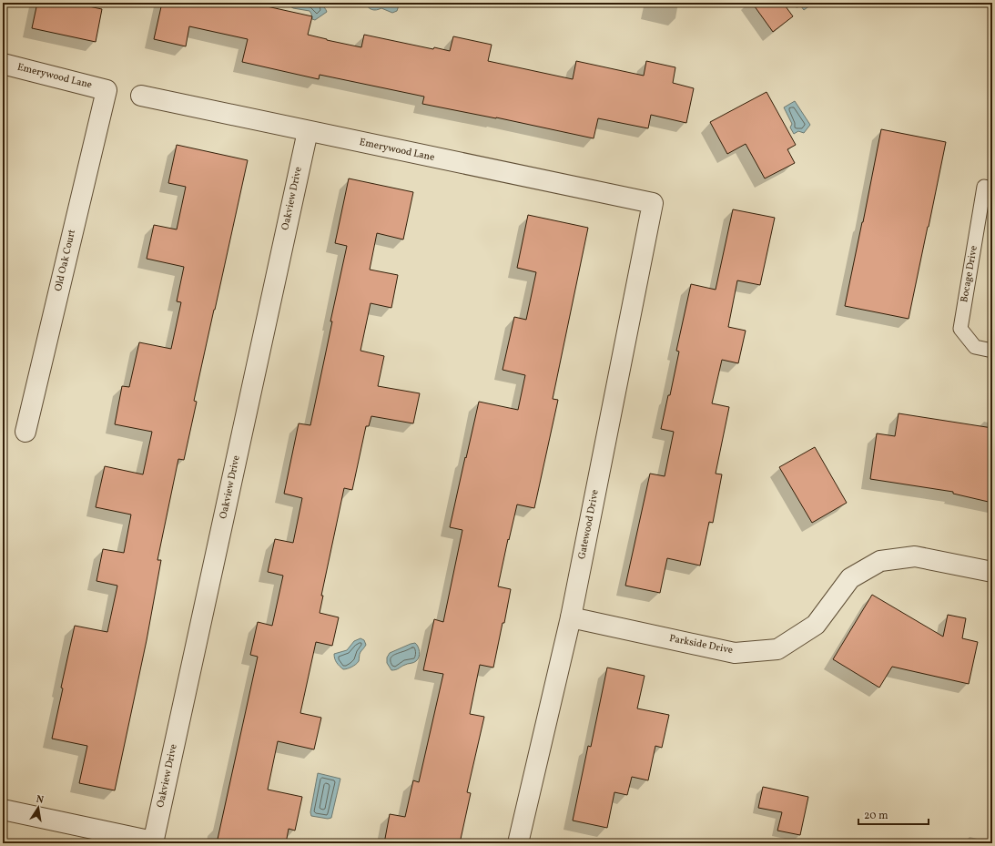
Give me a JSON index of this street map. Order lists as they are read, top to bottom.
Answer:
{
  "streets": {
    "street": [
      "Emerywood Lane",
      "Oakview Drive",
      "Old Oak Court",
      "Gatewood Drive",
      "Parkside Drive"
    ],
    "lane": ["Bocage Drive"]
  },
  "crossings": [
    ["Emerywood Lane", "Oakview Drive"],
    ["Emerywood Lane", "Old Oak Court"],
    ["Emerywood Lane", "Gatewood Drive"],
    ["Gatewood Drive", "Parkside Drive"]
  ],
  "scale_bar": "20 m",
  "north": "top"
}
